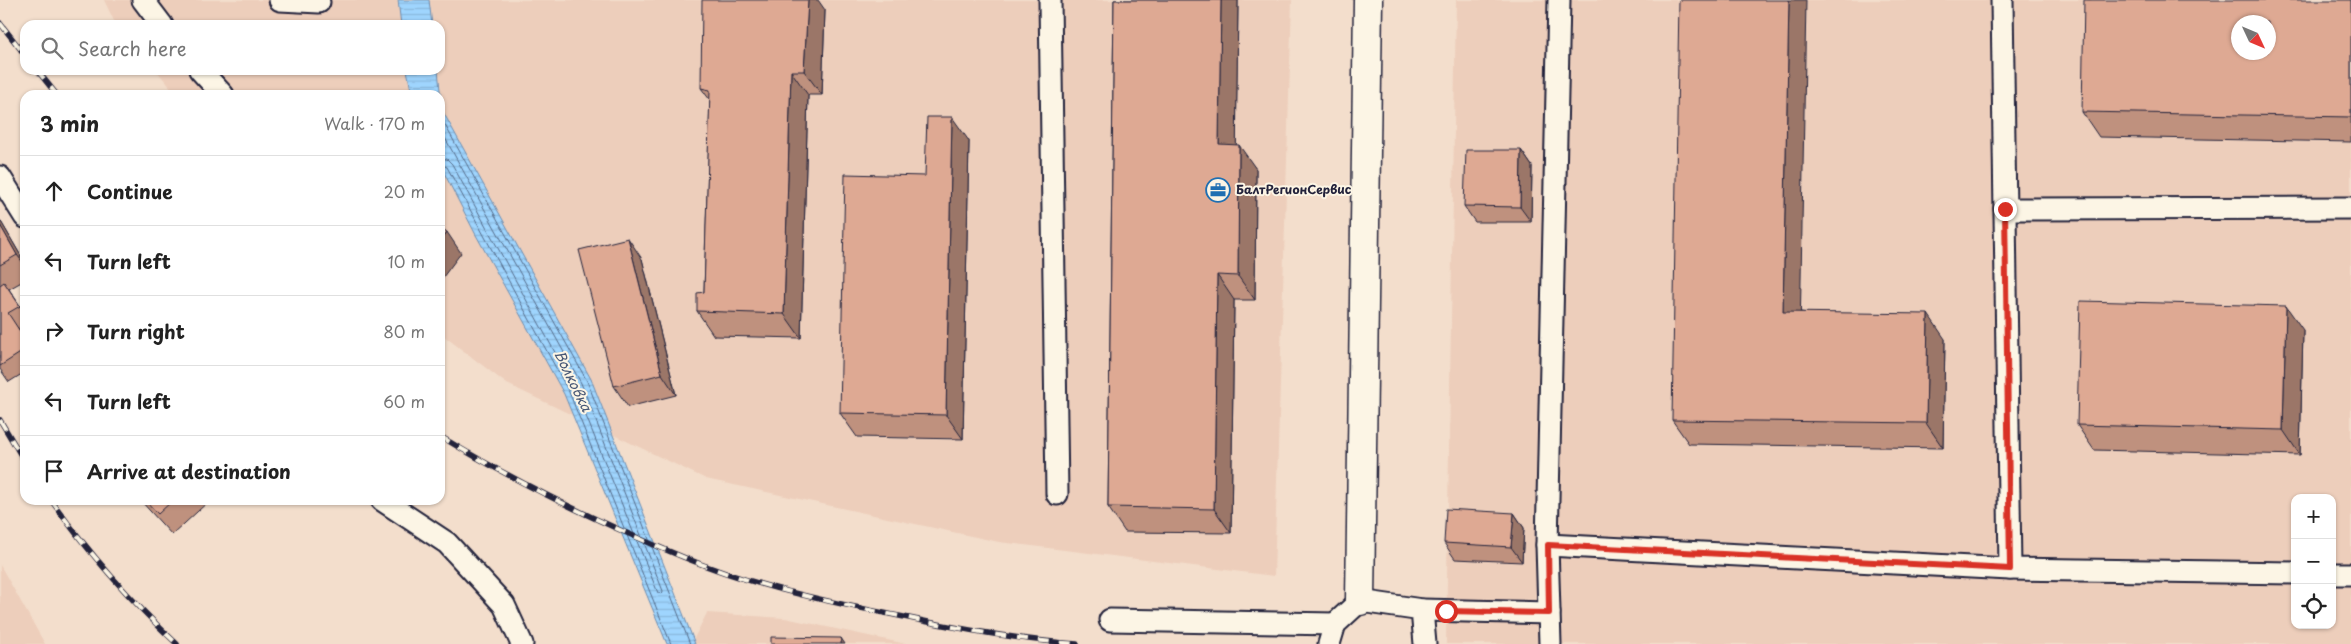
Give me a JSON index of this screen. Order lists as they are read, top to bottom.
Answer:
{
  "water": ["Волковка"],
  "places": {
    "office": ["БалтРегионСервис"]
  },
  "north": "bottom right",
  "page": {
    "search": "Search here",
    "heading": ["3 min", "Walk · 170 m"],
    "list": [
      ["Continue", "20 m"],
      ["Turn left", "10 m"],
      ["Turn right", "80 m"],
      ["Turn left", "60 m"],
      "Arrive at destination"
    ],
    "map_buttons": ["+", "−"]
  }
}
